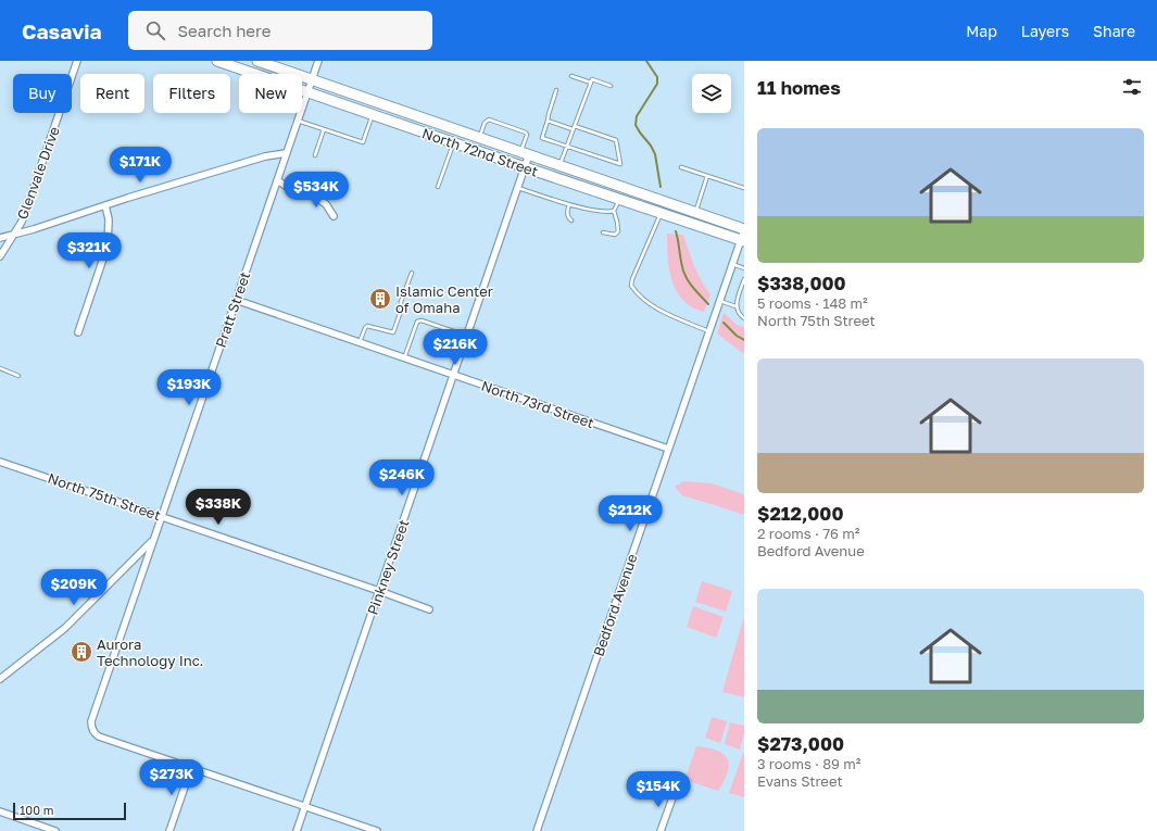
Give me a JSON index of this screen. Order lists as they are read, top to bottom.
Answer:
{
  "streets": {
    "main road": ["North 72nd Street"],
    "street": [
      "Glenvale Drive",
      "Pratt Street",
      "North 73rd Street",
      "North 75th Street",
      "Pinkney Street",
      "Bedford Avenue"
    ]
  },
  "crossings": [
    ["North 72nd Street", "Pratt Street"],
    ["North 72nd Street", "Pinkney Street"],
    ["North 72nd Street", "Bedford Avenue"],
    ["Pratt Street", "North 73rd Street"],
    ["Pratt Street", "North 75th Street"],
    ["North 73rd Street", "Pinkney Street"],
    ["North 73rd Street", "Bedford Avenue"],
    ["North 75th Street", "Pinkney Street"]
  ],
  "places": {
    "building": ["Islamic Center of Omaha", "Aurora Technology Inc."]
  },
  "scale_bar": "100 m",
  "page": {
    "header": "Casavia",
    "search": "Search here",
    "nav": ["Map", "Layers", "Share"],
    "heading": "11 homes",
    "chip": [
      "Buy",
      "Rent",
      "Filters",
      "New"
    ],
    "list": [
      {
        "name": "$338,000",
        "note": "5 rooms · 148 m² · North 75th Street"
      },
      {
        "name": "$212,000",
        "note": "2 rooms · 76 m² · Bedford Avenue"
      },
      {
        "name": "$273,000",
        "note": "3 rooms · 89 m² · Evans Street"
      }
    ],
    "price": [
      "$171K",
      "$534K",
      "$321K",
      "$216K",
      "$193K",
      "$246K",
      "$338K",
      "$212K",
      "$209K",
      "$273K",
      "$154K"
    ],
    "scale": "100 m"
  }
}
